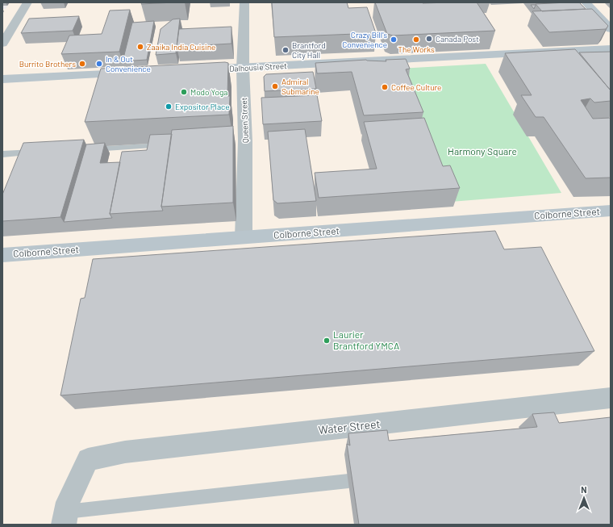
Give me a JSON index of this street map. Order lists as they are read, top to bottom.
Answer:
{
  "streets": {
    "main road": ["Dalhousie Street", "Colborne Street"],
    "street": ["Queen Street", "Water Street"]
  },
  "crossings": [
    ["Dalhousie Street", "Queen Street"],
    ["Queen Street", "Colborne Street"]
  ],
  "parks": ["Harmony Square"],
  "places": [
    "Canada Post",
    "Crazy Bill's Convenience",
    "The Works",
    "Zaaika India Cuisine",
    "Brantford City Hall",
    "Burrito Brothers",
    "In & Out Convenience",
    "Admiral Submarine",
    "Coffee Culture",
    "Modo Yoga",
    "Expositor Place",
    "Laurier Brantford YMCA"
  ],
  "north": "top"
}
